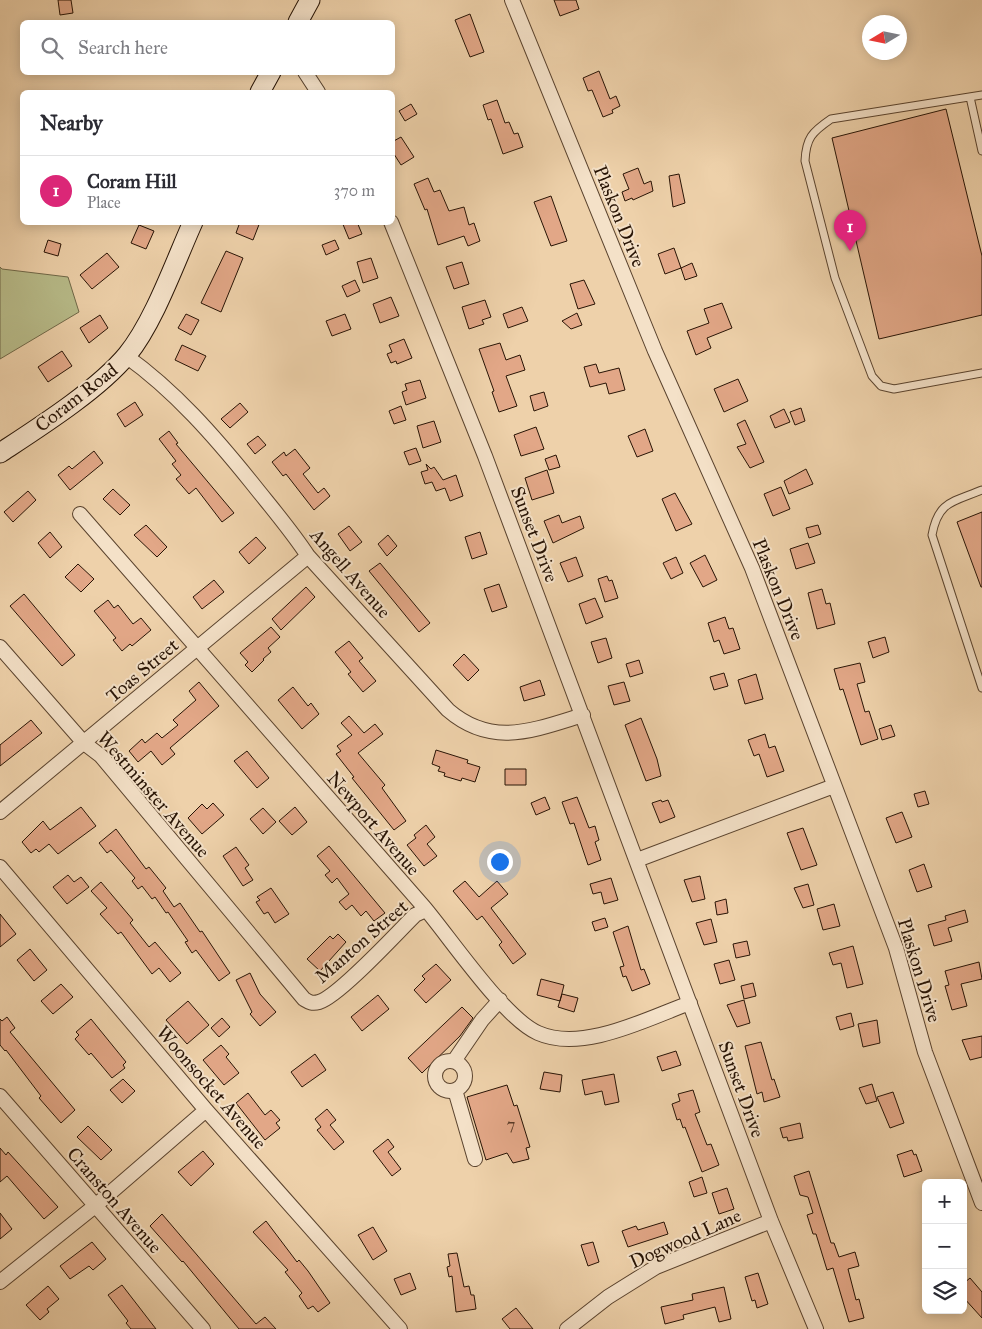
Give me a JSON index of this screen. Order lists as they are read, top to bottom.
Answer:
{
  "streets": {
    "street": [
      "Plaskon Drive",
      "Coram Road",
      "Sunset Drive",
      "Angell Avenue",
      "Toas Street",
      "Westminster Avenue",
      "Newport Avenue",
      "Manton Street",
      "Woonsocket Avenue",
      "Cranston Avenue",
      "Dogwood Lane"
    ]
  },
  "crossings": [
    ["Coram Road", "Angell Avenue"],
    ["Sunset Drive", "Angell Avenue"],
    ["Sunset Drive", "Newport Avenue"],
    ["Sunset Drive", "Dogwood Lane"],
    ["Angell Avenue", "Toas Street"],
    ["Toas Street", "Westminster Avenue"],
    ["Toas Street", "Newport Avenue"],
    ["Westminster Avenue", "Manton Street"],
    ["Newport Avenue", "Manton Street"]
  ],
  "house_numbers": ["7"],
  "north": "left",
  "page": {
    "search": "Search here",
    "heading": "Nearby",
    "list": [
      {
        "mark": "1",
        "name": "Coram Hill",
        "note": "Place",
        "value": "370 m"
      }
    ],
    "pins": "1",
    "map_buttons": ["+", "−"]
  }
}
